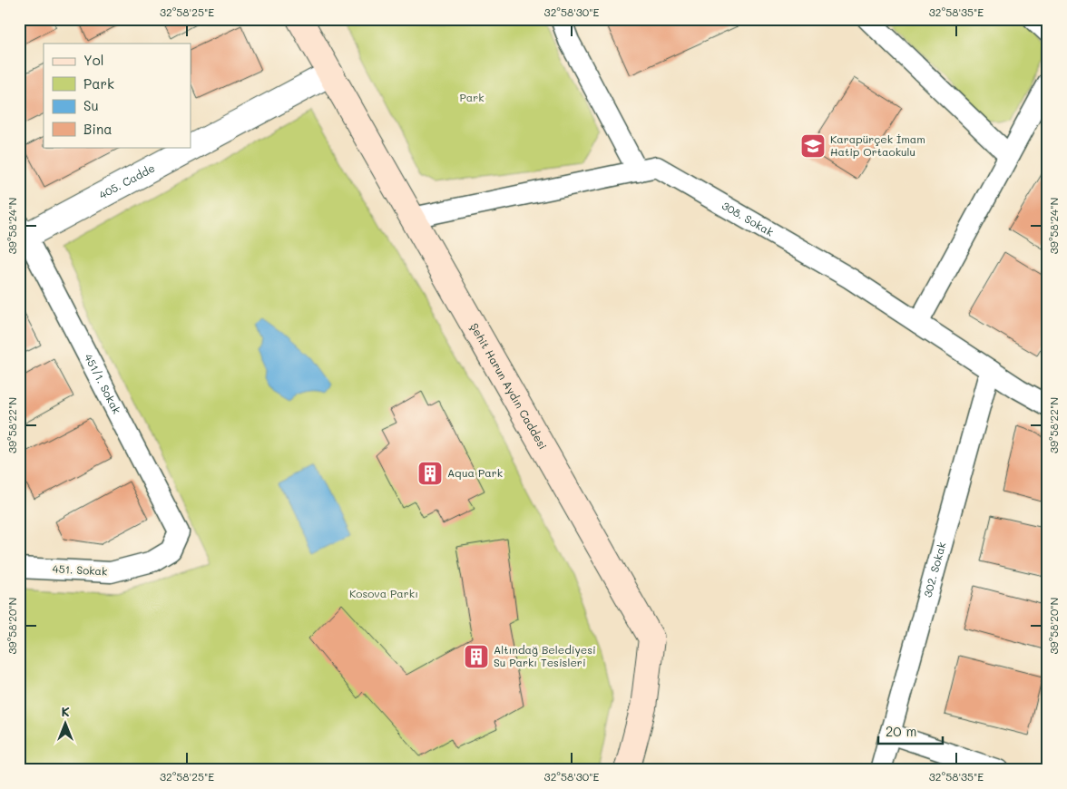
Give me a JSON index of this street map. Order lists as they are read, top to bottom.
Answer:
{
  "streets": {
    "main road": ["Şehit Harun Aydın Caddesi"],
    "street": [
      "405. Cadde",
      "308. Sokak",
      "451/1. Sokak",
      "302. Sokak",
      "451. Sokak"
    ]
  },
  "crossings": [
    ["405. Cadde", "451/1. Sokak"],
    ["405. Cadde", "Şehit Harun Aydın Caddesi"],
    ["308. Sokak", "Şehit Harun Aydın Caddesi"],
    ["308. Sokak", "302. Sokak"],
    ["451/1. Sokak", "451. Sokak"]
  ],
  "parks": ["Park", "Kosova Parkı"],
  "places": {
    "school or university": ["Karapürçek İmam Hatip Ortaokulu"],
    "building": ["Aqua Park", "Altındağ Belediyesi Su Parkı Tesisleri"]
  },
  "legend": [
    "Yol",
    "Park",
    "Su",
    "Bina"
  ],
  "scale_bar": "20 m",
  "north": "top",
  "coordinates": [
    "32°58'25\"E",
    "32°58'30\"E",
    "32°58'35\"E",
    "39°58'24\"N",
    "39°58'22\"N",
    "39°58'20\"N"
  ]
}
